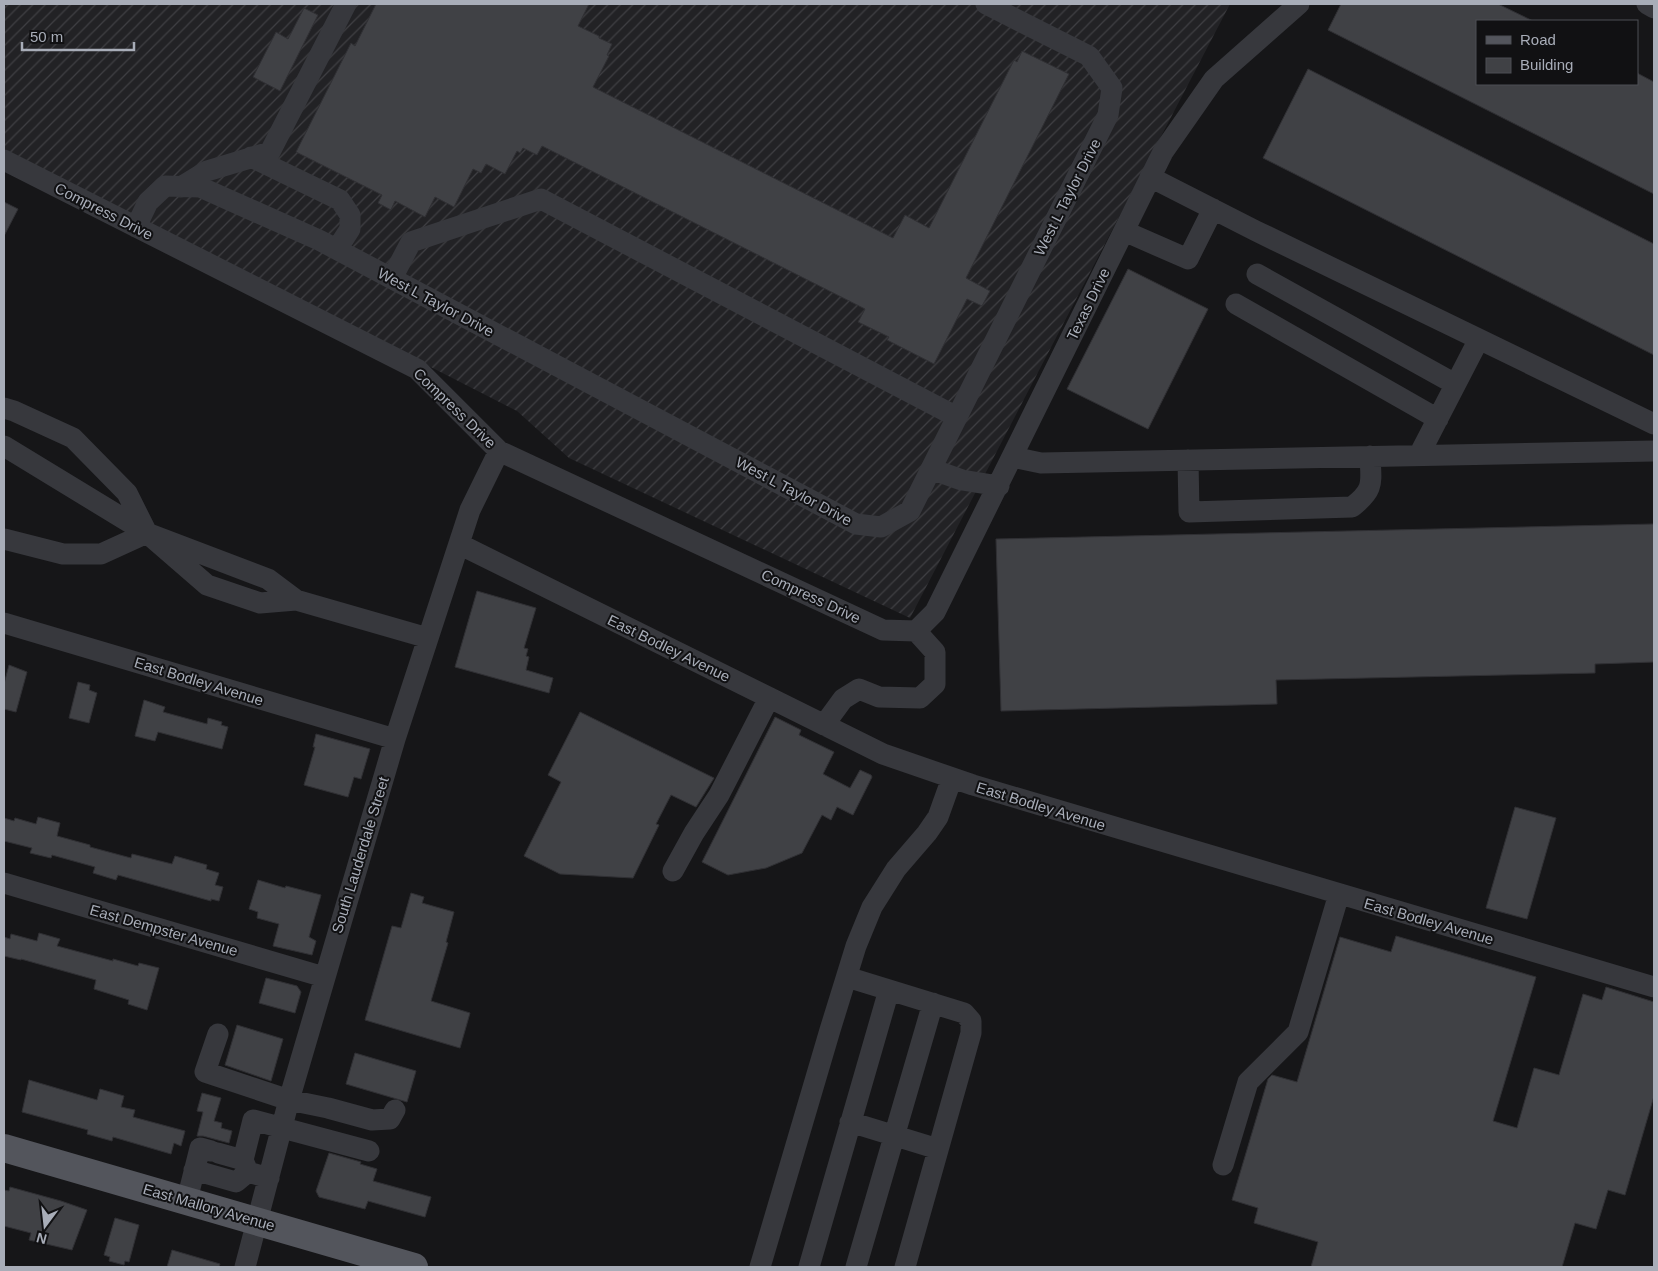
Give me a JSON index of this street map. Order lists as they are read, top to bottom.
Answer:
{
  "streets": {
    "main road": ["East Mallory Avenue"],
    "street": [
      "West L Taylor Drive",
      "Compress Drive",
      "Texas Drive",
      "East Bodley Avenue",
      "South Lauderdale Street",
      "East Dempster Avenue"
    ]
  },
  "crossings": [
    ["West L Taylor Drive", "Compress Drive"],
    ["Compress Drive", "Texas Drive"],
    ["Compress Drive", "South Lauderdale Street"],
    ["East Bodley Avenue", "South Lauderdale Street"],
    ["South Lauderdale Street", "East Dempster Avenue"],
    ["South Lauderdale Street", "East Mallory Avenue"]
  ],
  "legend": ["Road", "Building"],
  "scale_bar": "50 m",
  "north": "bottom"
}
